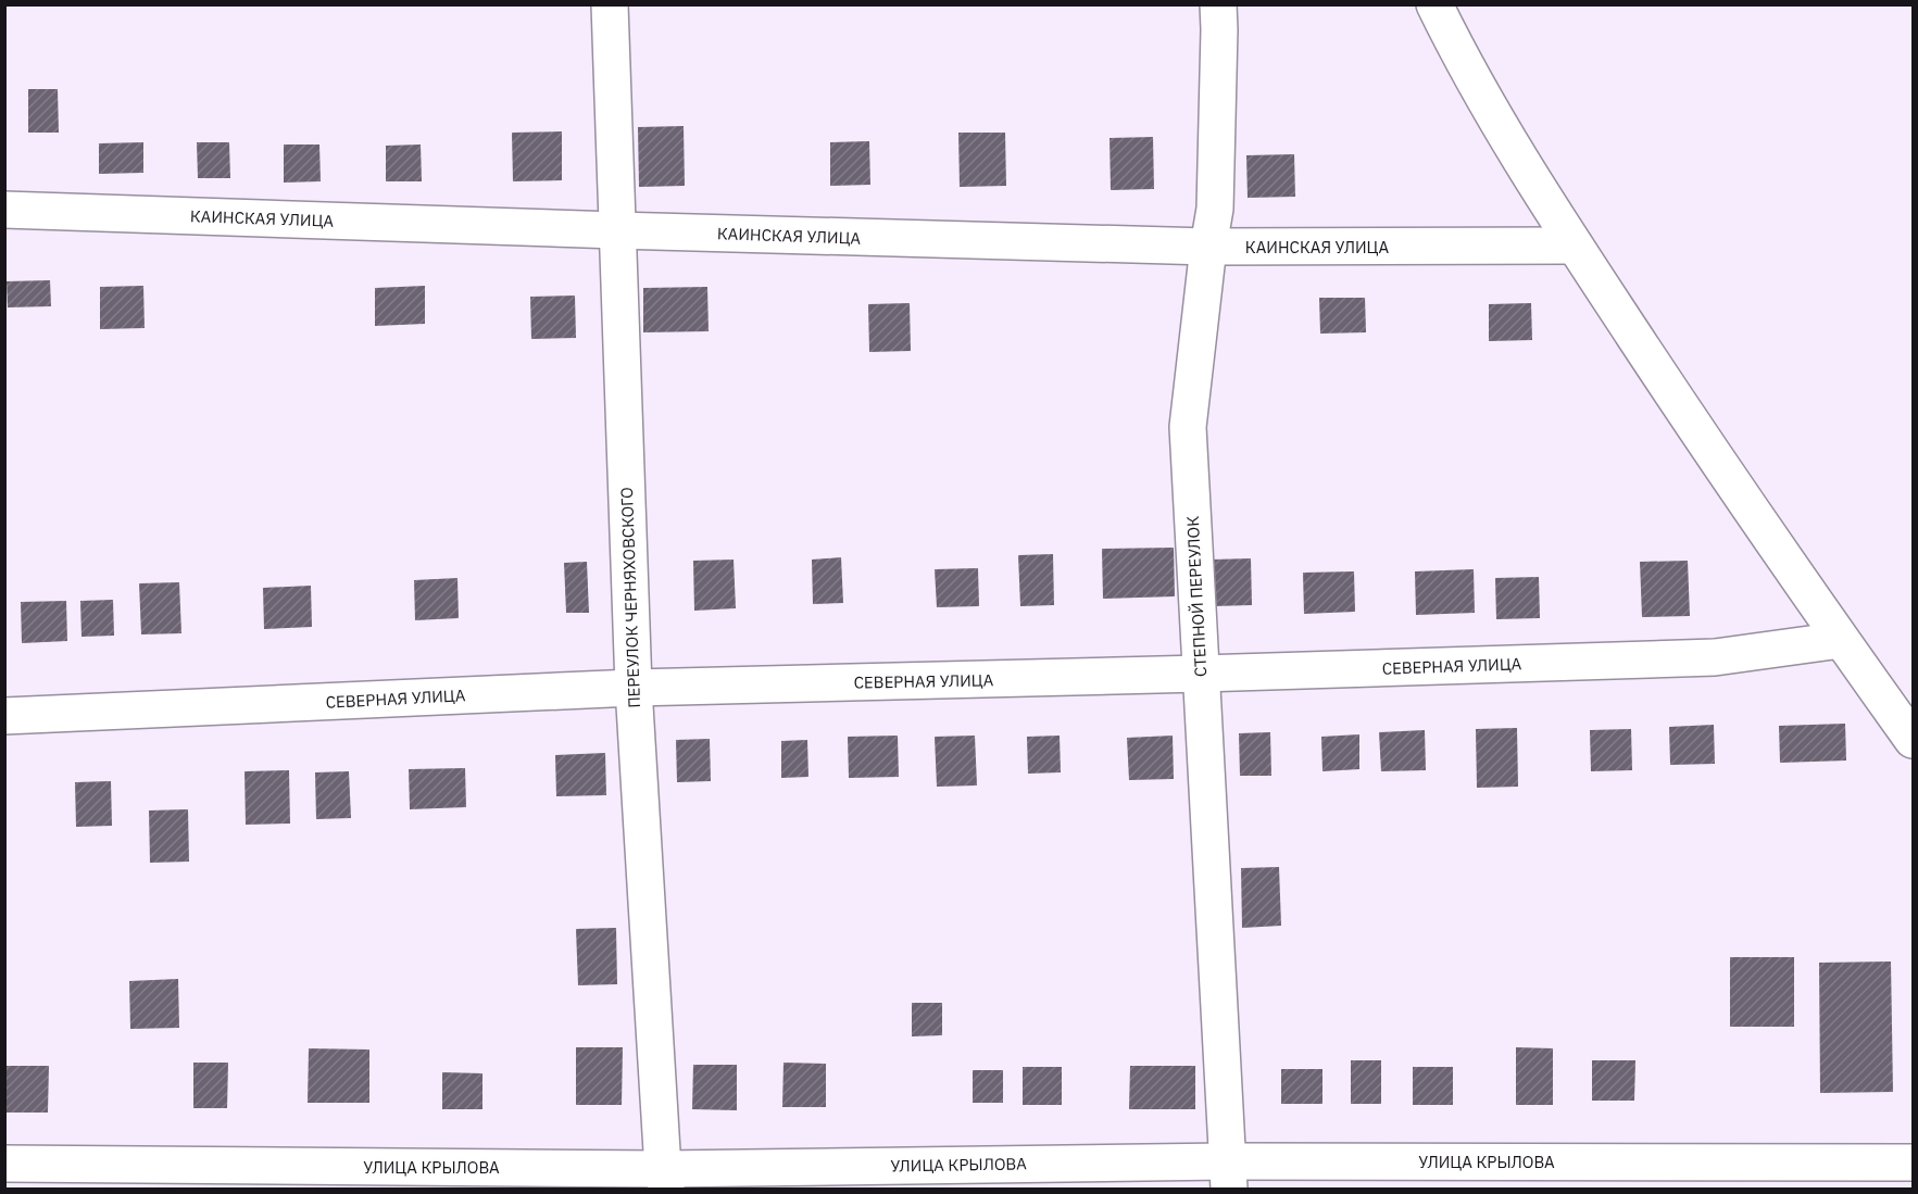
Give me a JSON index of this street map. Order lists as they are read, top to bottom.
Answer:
{
  "streets": {
    "street": [
      "КАИНСКАЯ УЛИЦА",
      "СТЕПНОЙ ПЕРЕУЛОК",
      "ПЕРЕУЛОК ЧЕРНЯХОВСКОГО",
      "СЕВЕРНАЯ УЛИЦА",
      "УЛИЦА КРЫЛОВА"
    ]
  },
  "crossings": [
    ["КАИНСКАЯ УЛИЦА", "СТЕПНОЙ ПЕРЕУЛОК"],
    ["КАИНСКАЯ УЛИЦА", "ПЕРЕУЛОК ЧЕРНЯХОВСКОГО"],
    ["СТЕПНОЙ ПЕРЕУЛОК", "СЕВЕРНАЯ УЛИЦА"],
    ["СТЕПНОЙ ПЕРЕУЛОК", "УЛИЦА КРЫЛОВА"],
    ["ПЕРЕУЛОК ЧЕРНЯХОВСКОГО", "СЕВЕРНАЯ УЛИЦА"],
    ["ПЕРЕУЛОК ЧЕРНЯХОВСКОГО", "УЛИЦА КРЫЛОВА"]
  ]
}
